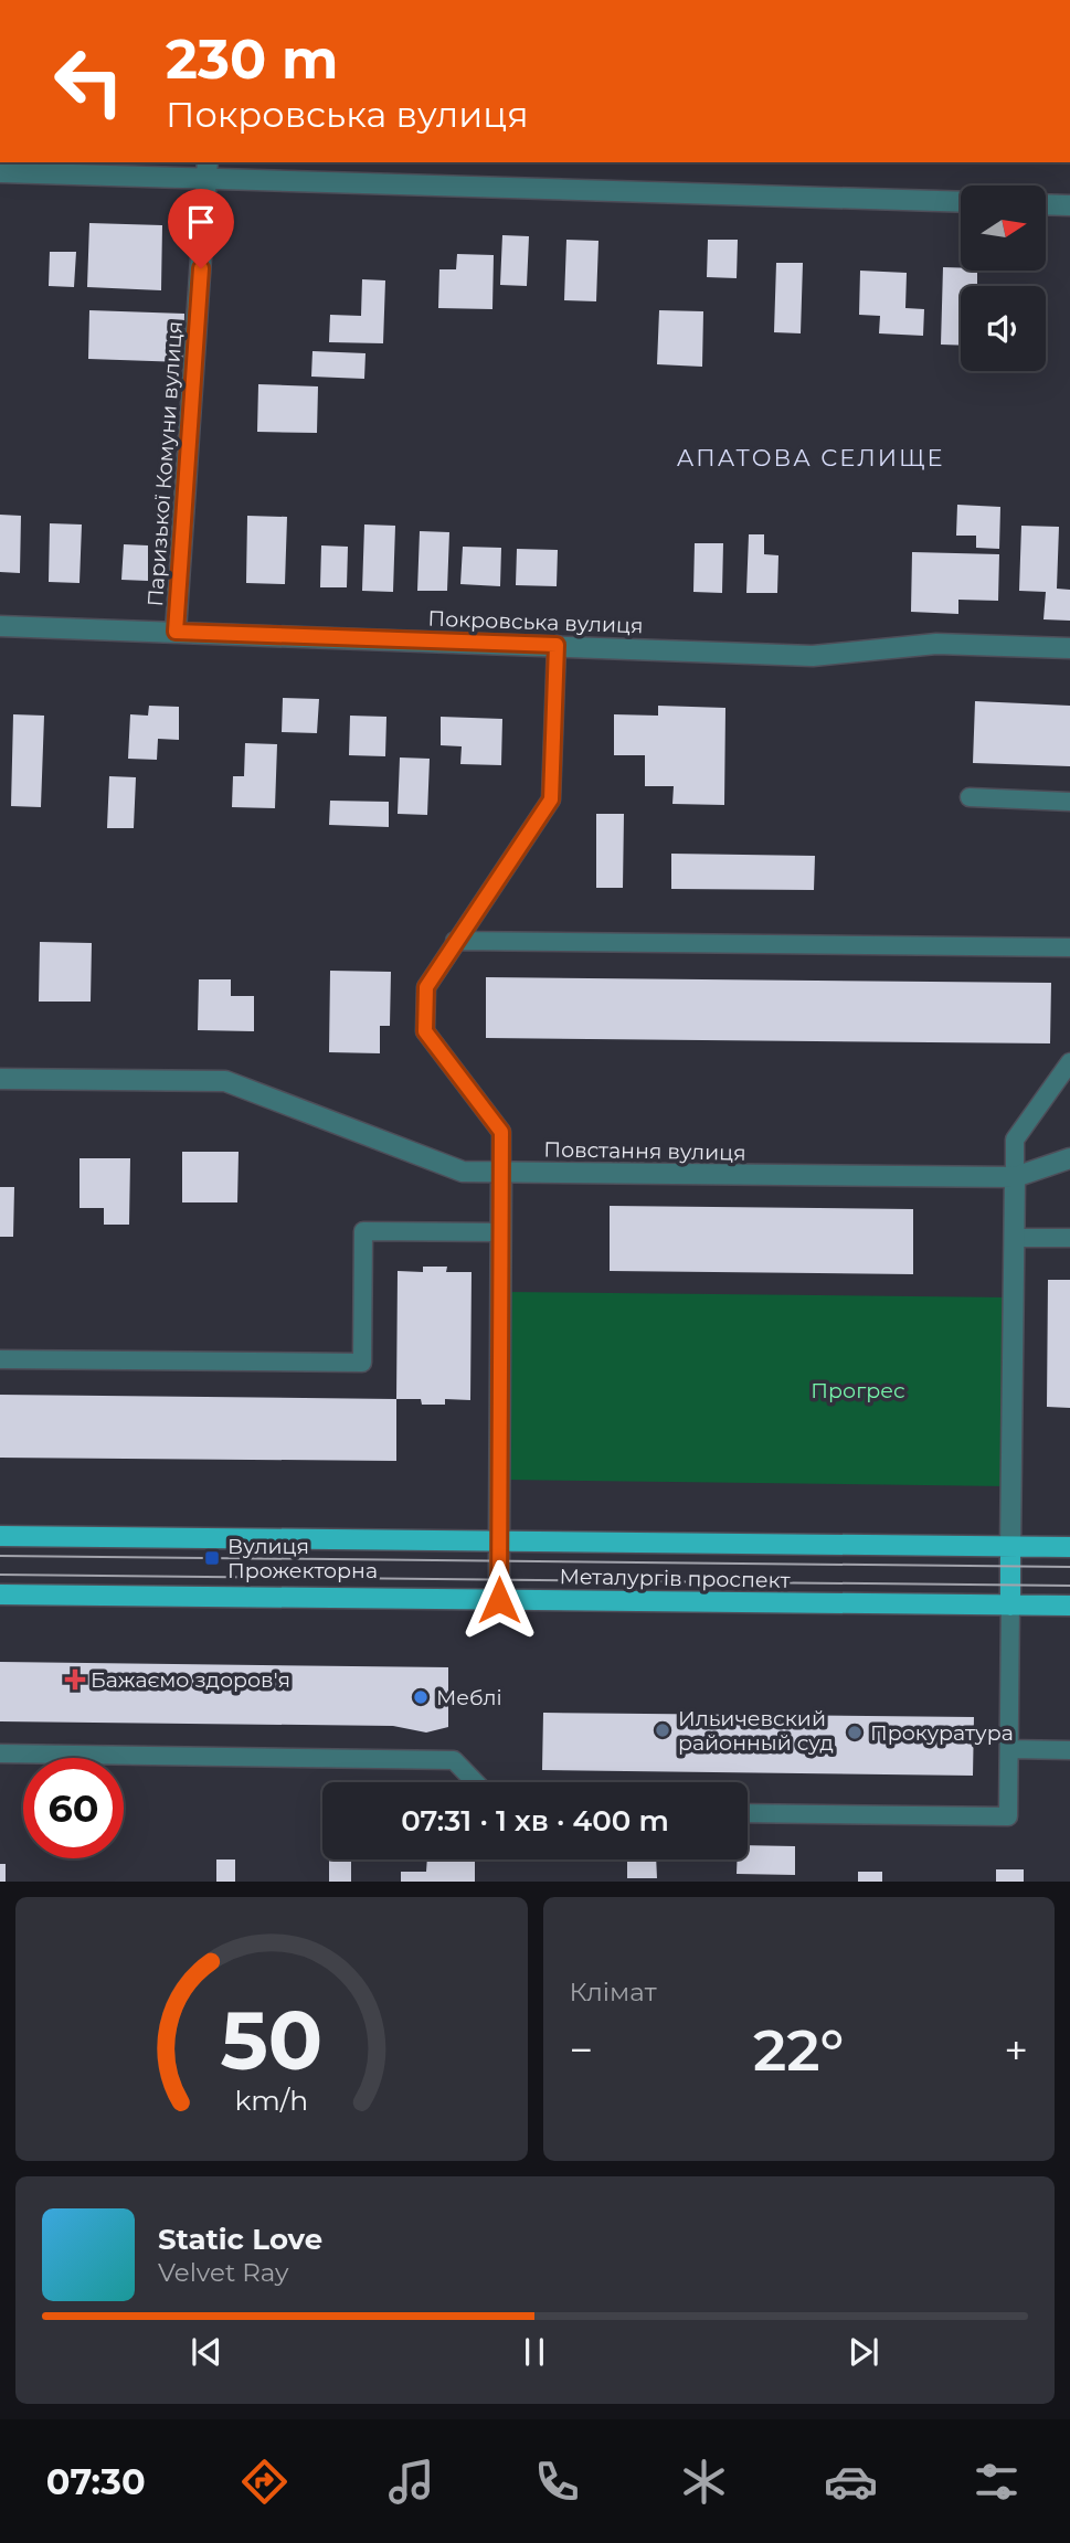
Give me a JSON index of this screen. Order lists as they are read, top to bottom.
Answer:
{
  "streets": {
    "main road": ["Металургів проспект"],
    "street": ["Паризької Комуни вулиця", "Покровська вулиця", "Повстання вулиця"]
  },
  "crossings": [
    ["Паризької Комуни вулиця", "Покровська вулиця"]
  ],
  "districts": ["АПАТОВА СЕЛИЩЕ"],
  "parks": ["Прогрес"],
  "places": {
    "transit": ["Вулиця Прожекторна"],
    "health": ["Бажаємо здоров'я"],
    "other": ["Меблі", "Ильичевский районный суд", "Прокуратура"]
  },
  "north": "right",
  "page": {
    "turn": ["230 m", "Покровська вулиця"],
    "limit": "60",
    "trip": "07:31 · 1 хв · 400 m",
    "tile": "Клімат",
    "heat": ["−", "22°", "+"],
    "song": ["Static Love", "Velvet Ray"],
    "tabs": "07:30",
    "gauge": ["50", "km/h"]
  }
}
